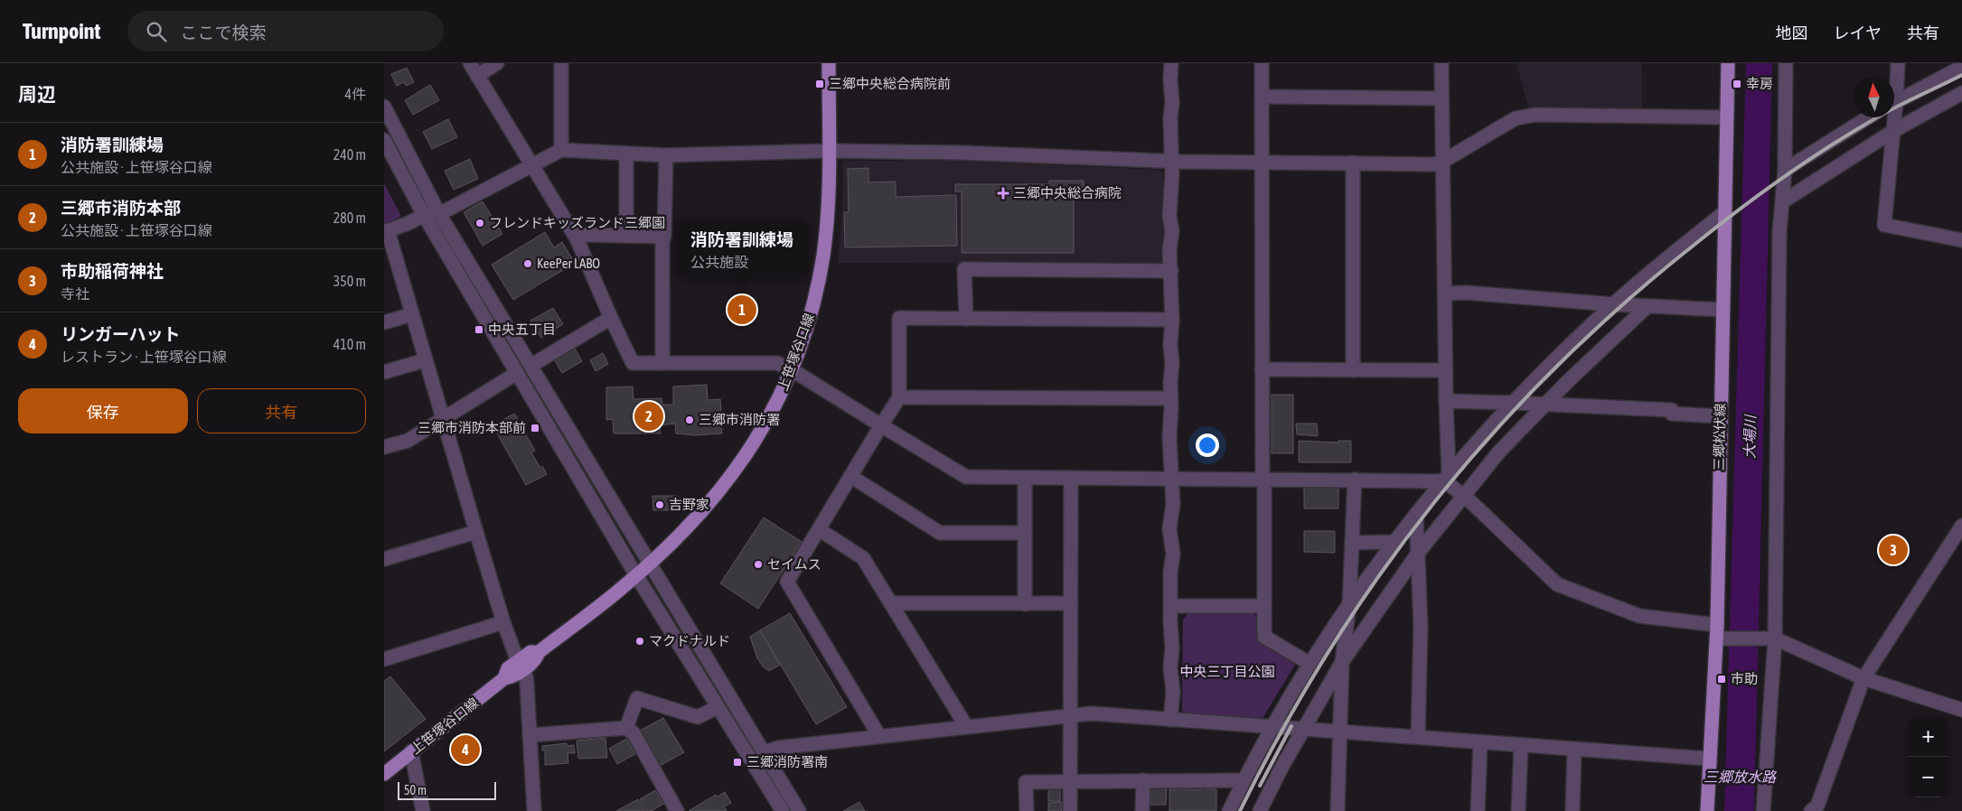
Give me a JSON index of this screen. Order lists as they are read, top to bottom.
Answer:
{
  "streets": {
    "main road": ["上笹塚谷口線", "三郷松伏線"]
  },
  "water": ["大場川", "三郷放水路"],
  "parks": ["中央三丁目公園"],
  "places": {
    "transit": [
      "三郷中央総合病院前",
      "幸房",
      "中央五丁目",
      "三郷市消防本部前",
      "市助",
      "三郷消防署南"
    ],
    "health": ["三郷中央総合病院"],
    "other": [
      "フレンドキッズランド三郷園",
      "KeePer LABO",
      "三郷市消防署",
      "吉野家",
      "セイムス",
      "マクドナルド"
    ]
  },
  "scale_bar": "50 m",
  "north": "top",
  "page": {
    "header": "Turnpoint",
    "search": "ここで検索",
    "nav": ["地図", "レイヤ", "共有"],
    "heading": ["周辺", "4件"],
    "list": [
      {
        "mark": "1",
        "name": "消防署訓練場",
        "note": "公共施設 · 上笹塚谷口線",
        "value": "240 m"
      },
      {
        "mark": "2",
        "name": "三郷市消防本部",
        "note": "公共施設 · 上笹塚谷口線",
        "value": "280 m"
      },
      {
        "mark": "3",
        "name": "市助稲荷神社",
        "note": "寺社",
        "value": "350 m"
      },
      {
        "mark": "4",
        "name": "リンガーハット",
        "note": "レストラン · 上笹塚谷口線",
        "value": "410 m"
      }
    ],
    "popup": ["消防署訓練場", "公共施設"],
    "pins": [
      "1",
      "2",
      "3",
      "4"
    ],
    "buttons": ["保存", "共有"],
    "map_buttons": ["+", "−"],
    "scale": "50 m"
  }
}
